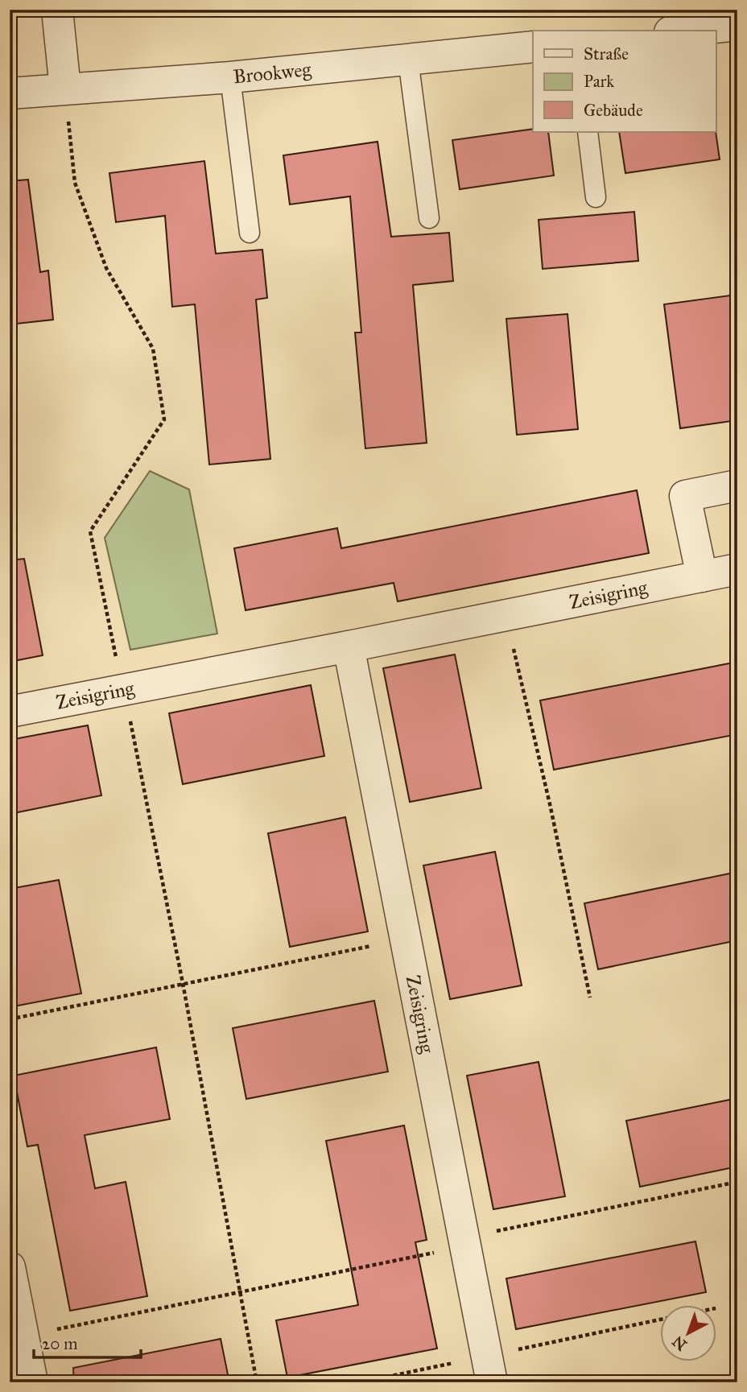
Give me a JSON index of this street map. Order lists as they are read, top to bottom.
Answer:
{
  "streets": {
    "street": ["Brookweg", "Zeisigring"]
  },
  "legend": ["Straße", "Park", "Gebäude"],
  "scale_bar": "20 m",
  "north": "bottom left"
}
